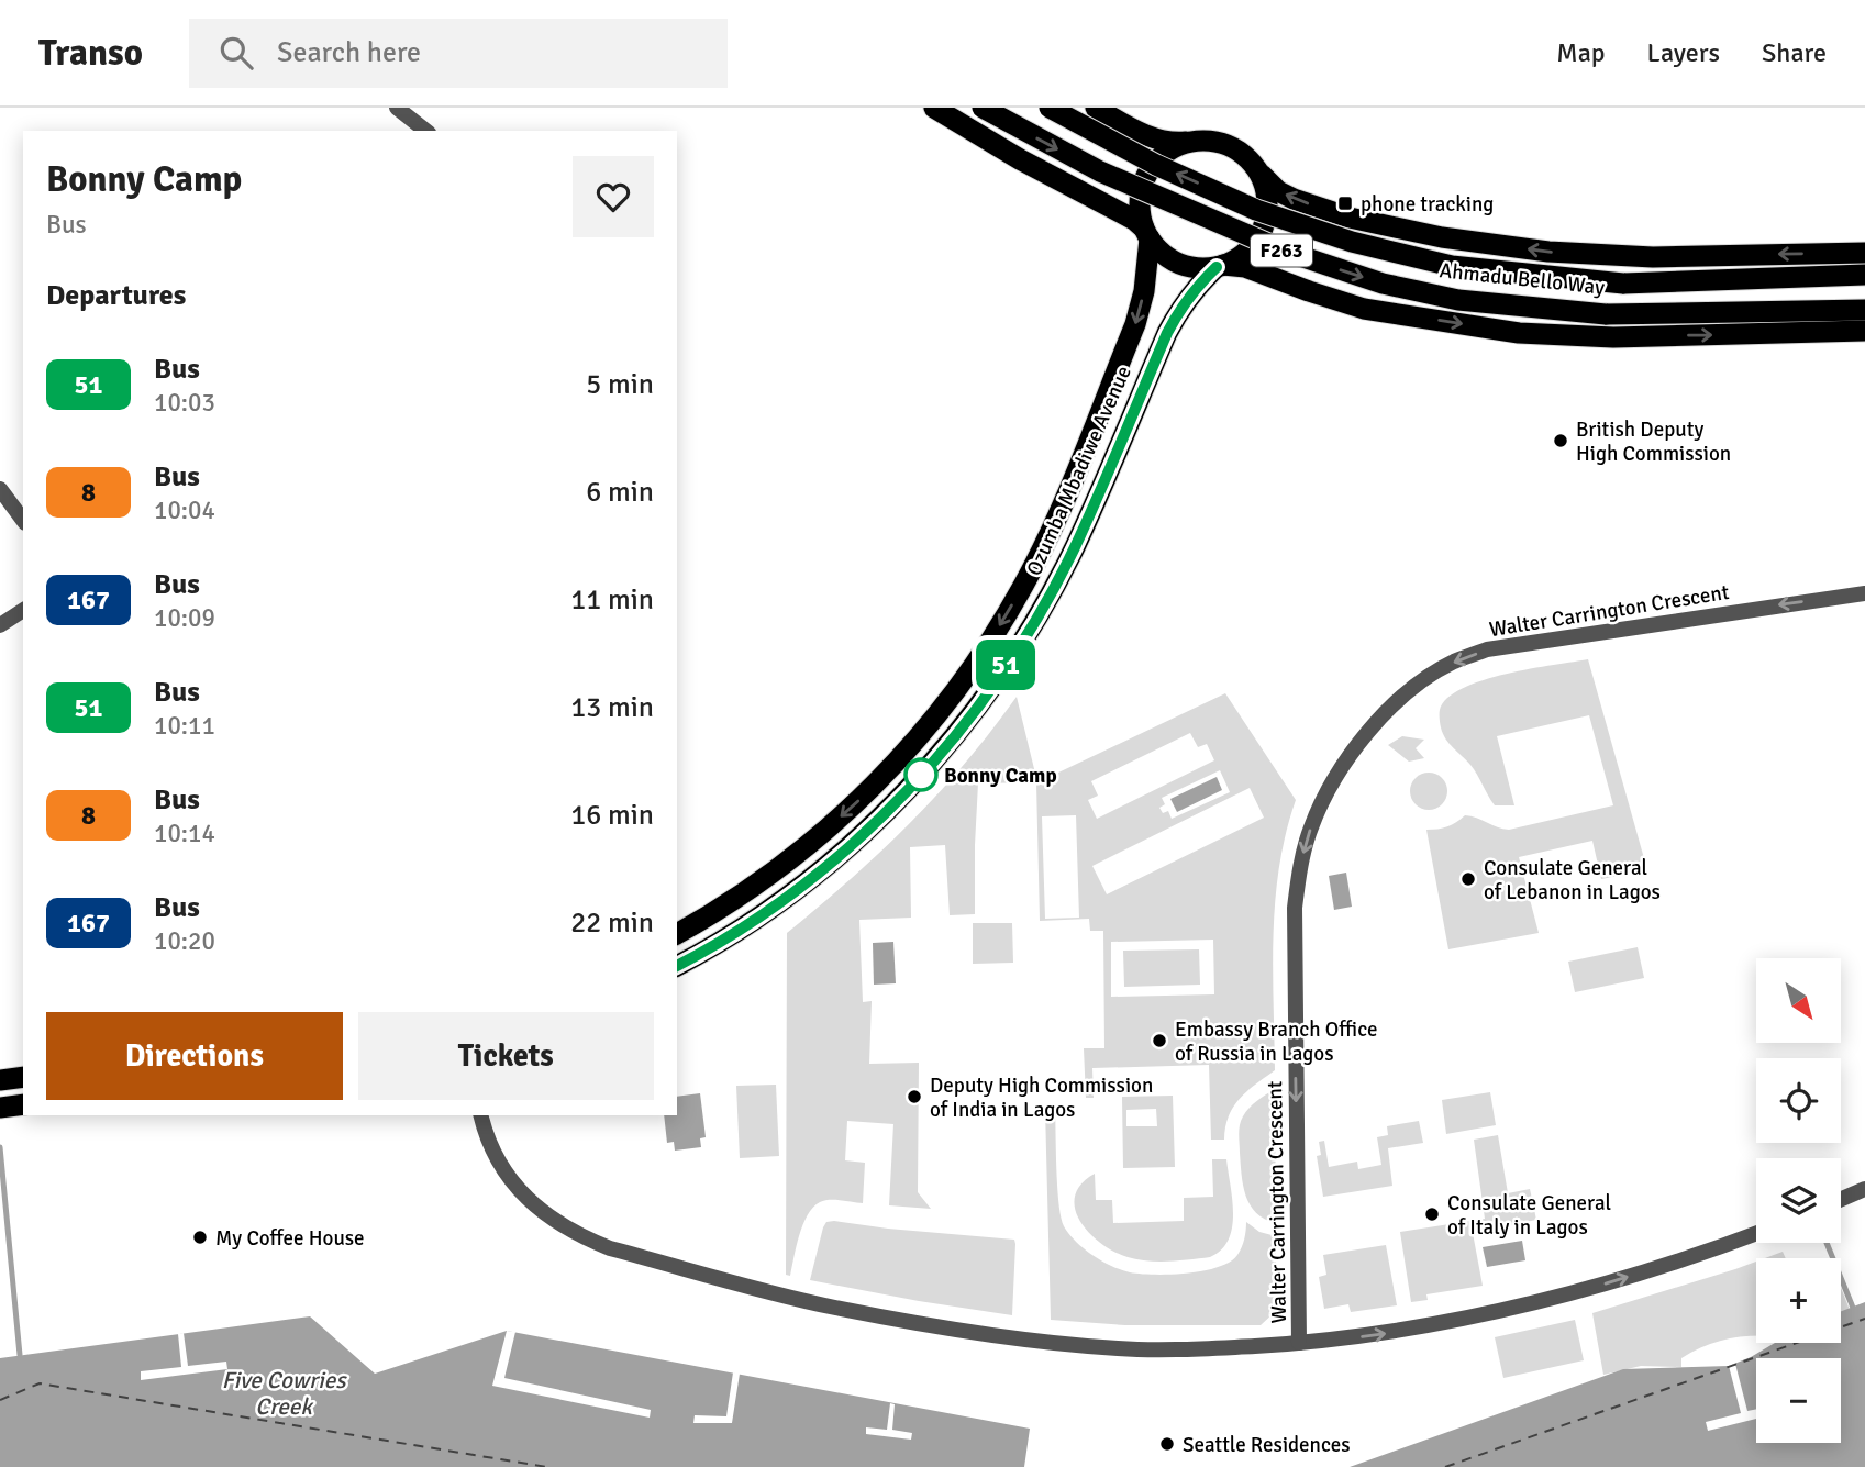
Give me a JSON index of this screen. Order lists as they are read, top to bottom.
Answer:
{
  "streets": {
    "highway": ["F263", "Ahmadu Bello Way", "Ozumba Mbadiwe Avenue"],
    "street": ["Walter Carrington Crescent"]
  },
  "water": ["Five Cowries Creek"],
  "places": {
    "transit": ["phone tracking"],
    "other": [
      "British Deputy High Commission",
      "Bonny Camp",
      "Consulate General of Lebanon in Lagos",
      "Embassy Branch Office of Russia in Lagos",
      "Deputy High Commission of India in Lagos",
      "Consulate General of Italy in Lagos",
      "My Coffee House",
      "Seattle Residences"
    ]
  },
  "lines": ["bus line 51"],
  "north": "bottom right",
  "page": {
    "header": "Transo",
    "search": "Search here",
    "nav": ["Map", "Layers", "Share"],
    "on_map": "51",
    "heading": [
      ["Bonny Camp", "Bus"],
      "Departures"
    ],
    "list": [
      {
        "mark": "51",
        "name": "Bus",
        "note": "10:03",
        "value": "5 min"
      },
      {
        "mark": "8",
        "name": "Bus",
        "note": "10:04",
        "value": "6 min"
      },
      {
        "mark": "167",
        "name": "Bus",
        "note": "10:09",
        "value": "11 min"
      },
      {
        "mark": "51",
        "name": "Bus",
        "note": "10:11",
        "value": "13 min"
      },
      {
        "mark": "8",
        "name": "Bus",
        "note": "10:14",
        "value": "16 min"
      },
      {
        "mark": "167",
        "name": "Bus",
        "note": "10:20",
        "value": "22 min"
      }
    ],
    "map_buttons": ["+", "−"],
    "buttons": ["Directions", "Tickets"]
  }
}
